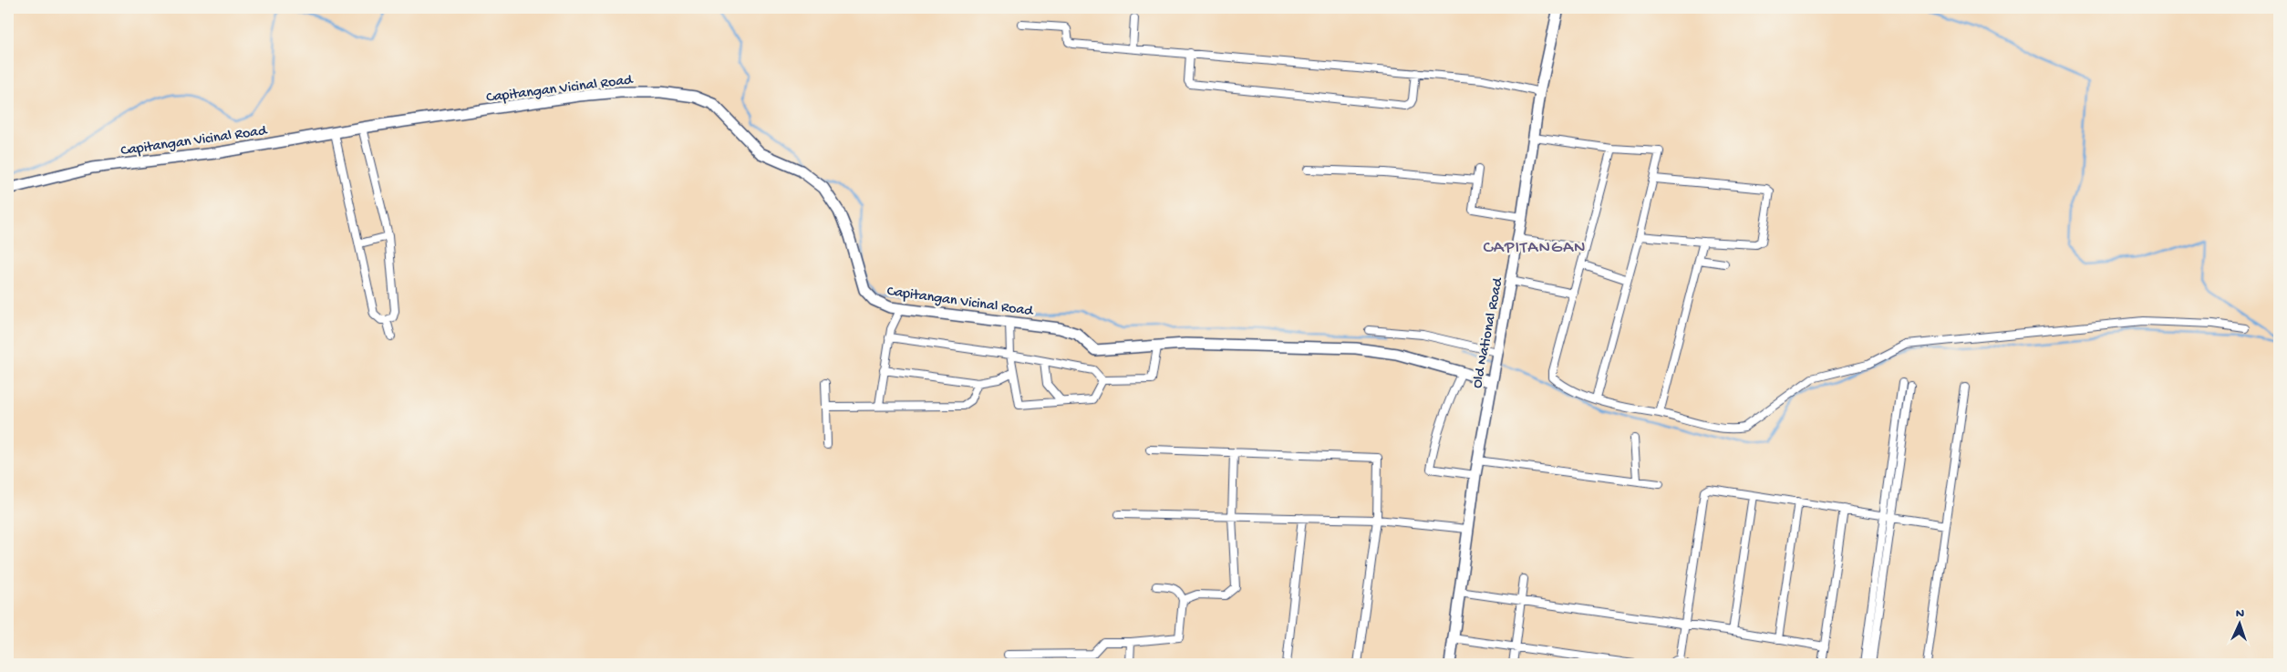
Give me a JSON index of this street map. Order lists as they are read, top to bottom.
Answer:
{
  "streets": {
    "street": ["Capitangan Vicinal Road", "Old National Road"]
  },
  "crossings": [
    ["Capitangan Vicinal Road", "Old National Road"]
  ],
  "districts": ["CAPITANGAN"],
  "north": "top"
}
